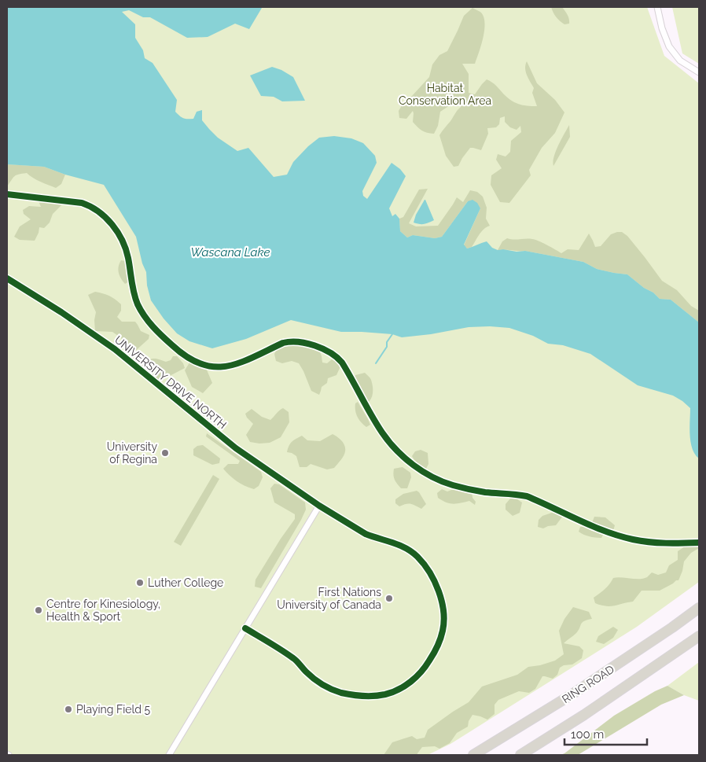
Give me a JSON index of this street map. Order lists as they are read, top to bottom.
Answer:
{
  "streets": {
    "highway": ["RING ROAD"],
    "street": ["UNIVERSITY DRIVE NORTH"]
  },
  "water": ["Wascana Lake"],
  "parks": ["Habitat Conservation Area"],
  "places": [
    "University of Regina",
    "Luther College",
    "First Nations University of Canada",
    "Centre for Kinesiology, Health & Sport",
    "Playing Field 5"
  ],
  "scale_bar": "100 m"
}
